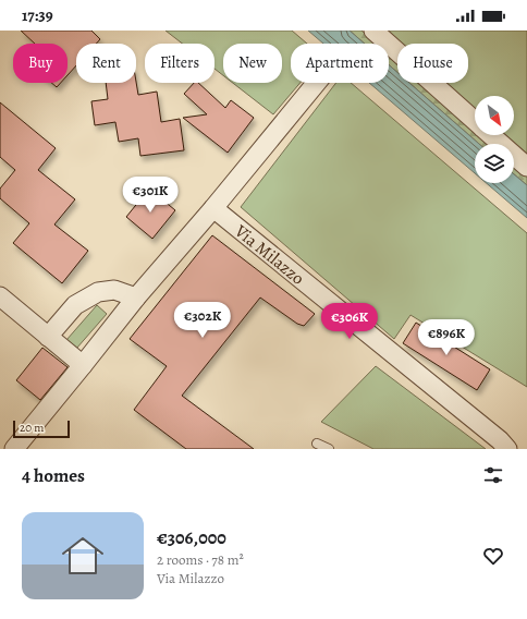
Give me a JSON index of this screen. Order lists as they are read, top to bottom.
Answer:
{
  "streets": {
    "street": ["Via Milazzo"]
  },
  "scale_bar": "20 m",
  "north": "bottom right",
  "page": {
    "status": "17:39",
    "chip": [
      "Buy",
      "Rent",
      "Filters",
      "New",
      "Apartment",
      "House"
    ],
    "price": [
      "€301K",
      "€302K",
      "€306K",
      "€896K"
    ],
    "scale": "20 m",
    "heading": "4 homes",
    "list": [
      {
        "name": "€306,000",
        "note": "2 rooms · 78 m² · Via Milazzo"
      }
    ]
  }
}
